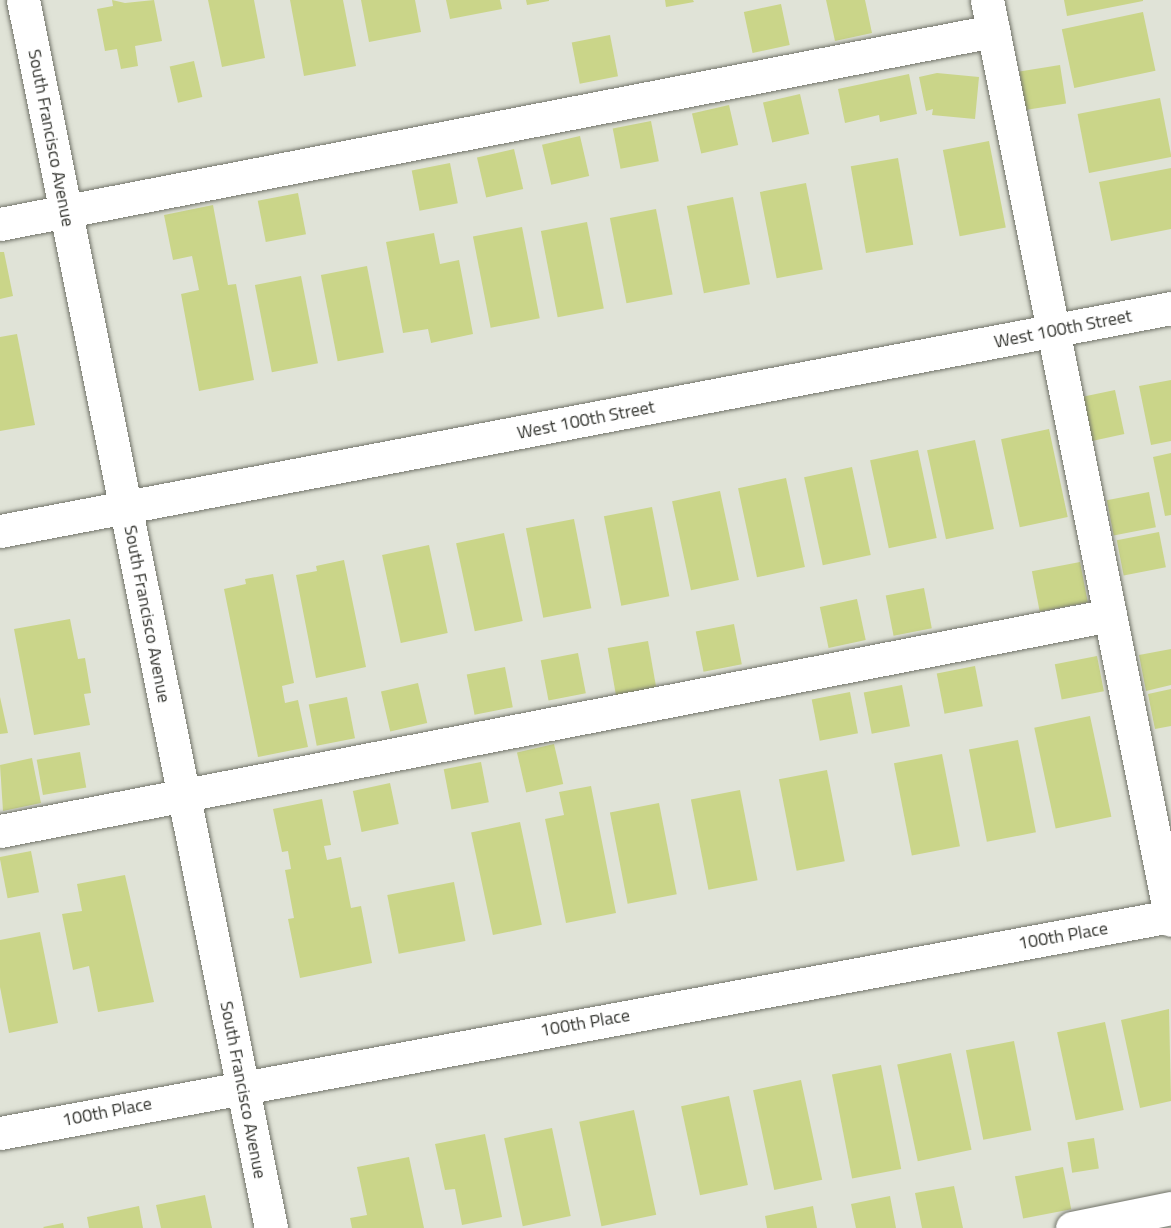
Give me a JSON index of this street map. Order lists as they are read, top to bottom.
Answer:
{
  "streets": {
    "street": ["South Francisco Avenue", "West 100th Street", "100th Place"]
  },
  "crossings": [
    ["South Francisco Avenue", "West 100th Street"],
    ["South Francisco Avenue", "100th Place"]
  ]
}
